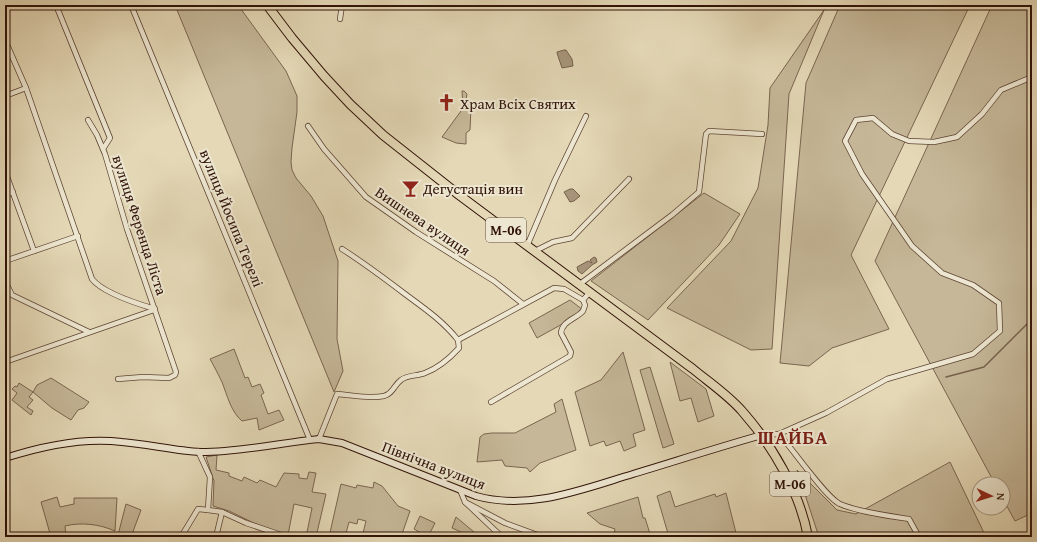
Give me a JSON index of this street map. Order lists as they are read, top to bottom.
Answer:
{
  "streets": {
    "highway": ["М-06"],
    "street": [
      "вулиця Йосипа Терелі",
      "Вишнева вулиця",
      "вулиця Ференца Ліста",
      "Північна вулиця"
    ]
  },
  "crossings": [
    ["вулиця Йосипа Терелі", "Північна вулиця"],
    ["М-06", "Північна вулиця"]
  ],
  "districts": ["ШАЙБА"],
  "places": {
    "church": ["Храм Всіх Святих"],
    "bar": ["Дегустація вин"]
  },
  "north": "right"
}
